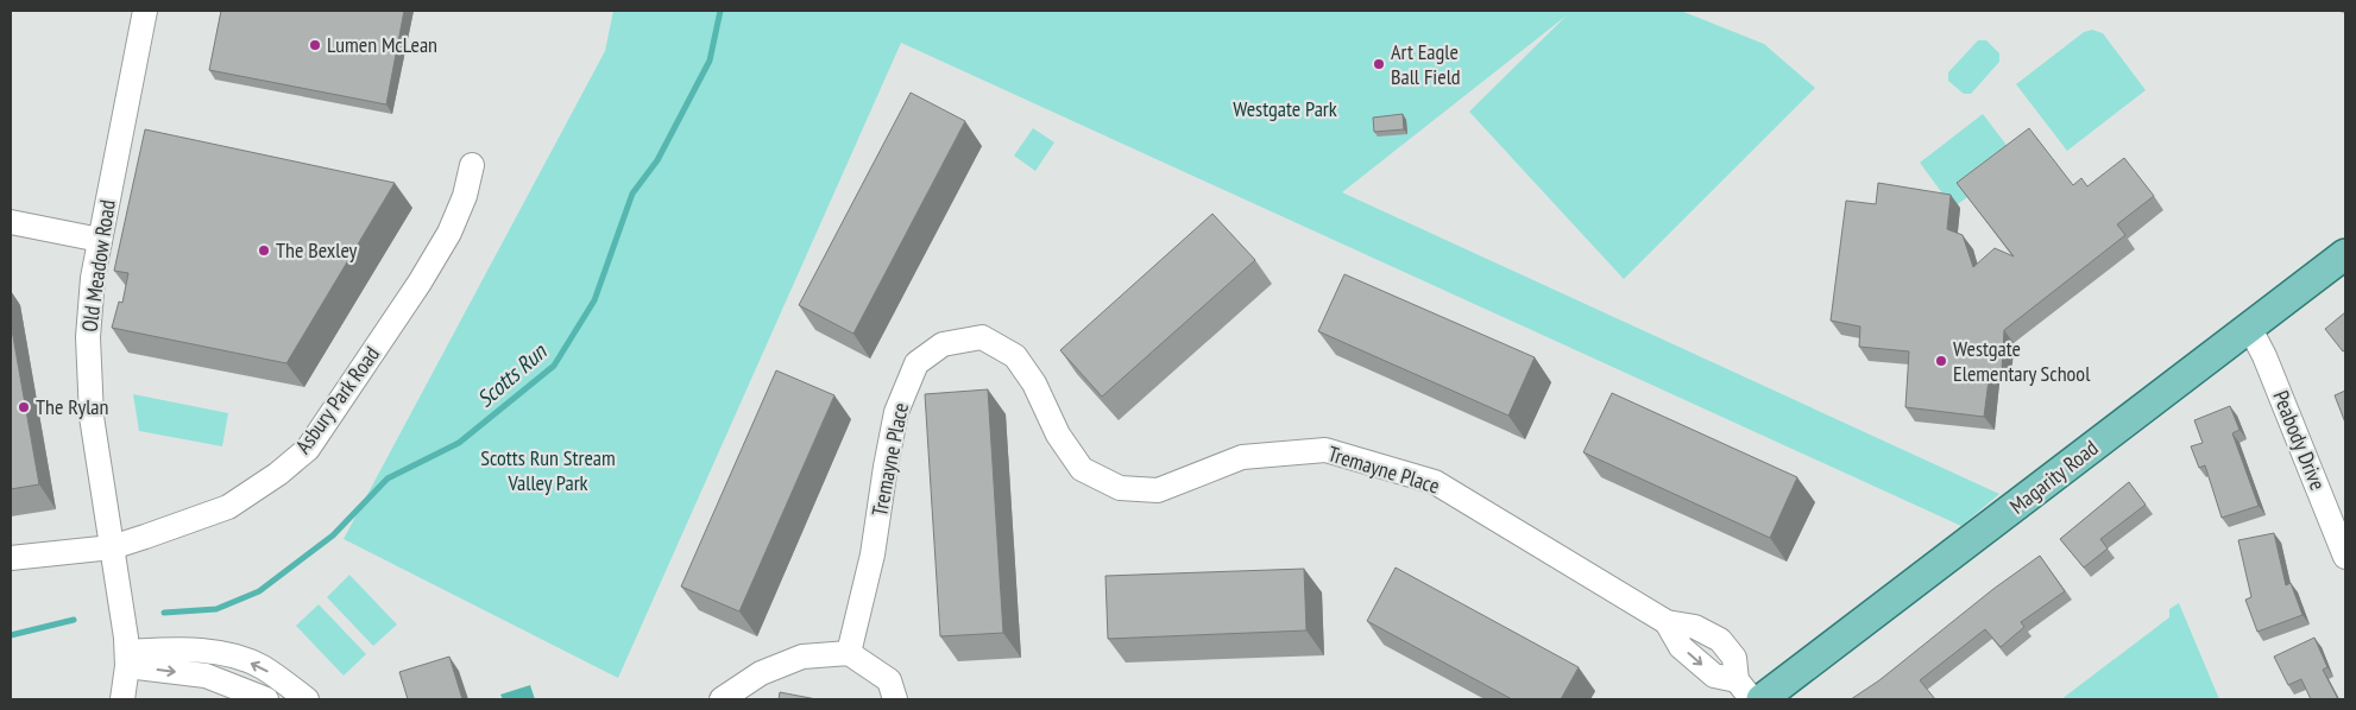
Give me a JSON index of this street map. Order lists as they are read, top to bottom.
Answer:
{
  "streets": {
    "main road": ["Magarity Road"],
    "street": [
      "Old Meadow Road",
      "Asbury Park Road",
      "Peabody Drive",
      "Tremayne Place"
    ]
  },
  "crossings": [
    ["Old Meadow Road", "Asbury Park Road"],
    ["Peabody Drive", "Magarity Road"]
  ],
  "water": ["Scotts Run"],
  "parks": ["Westgate Park", "Scotts Run Stream Valley Park"],
  "places": [
    "Lumen McLean",
    "Art Eagle Ball Field",
    "The Bexley",
    "Westgate Elementary School",
    "The Rylan"
  ]
}
